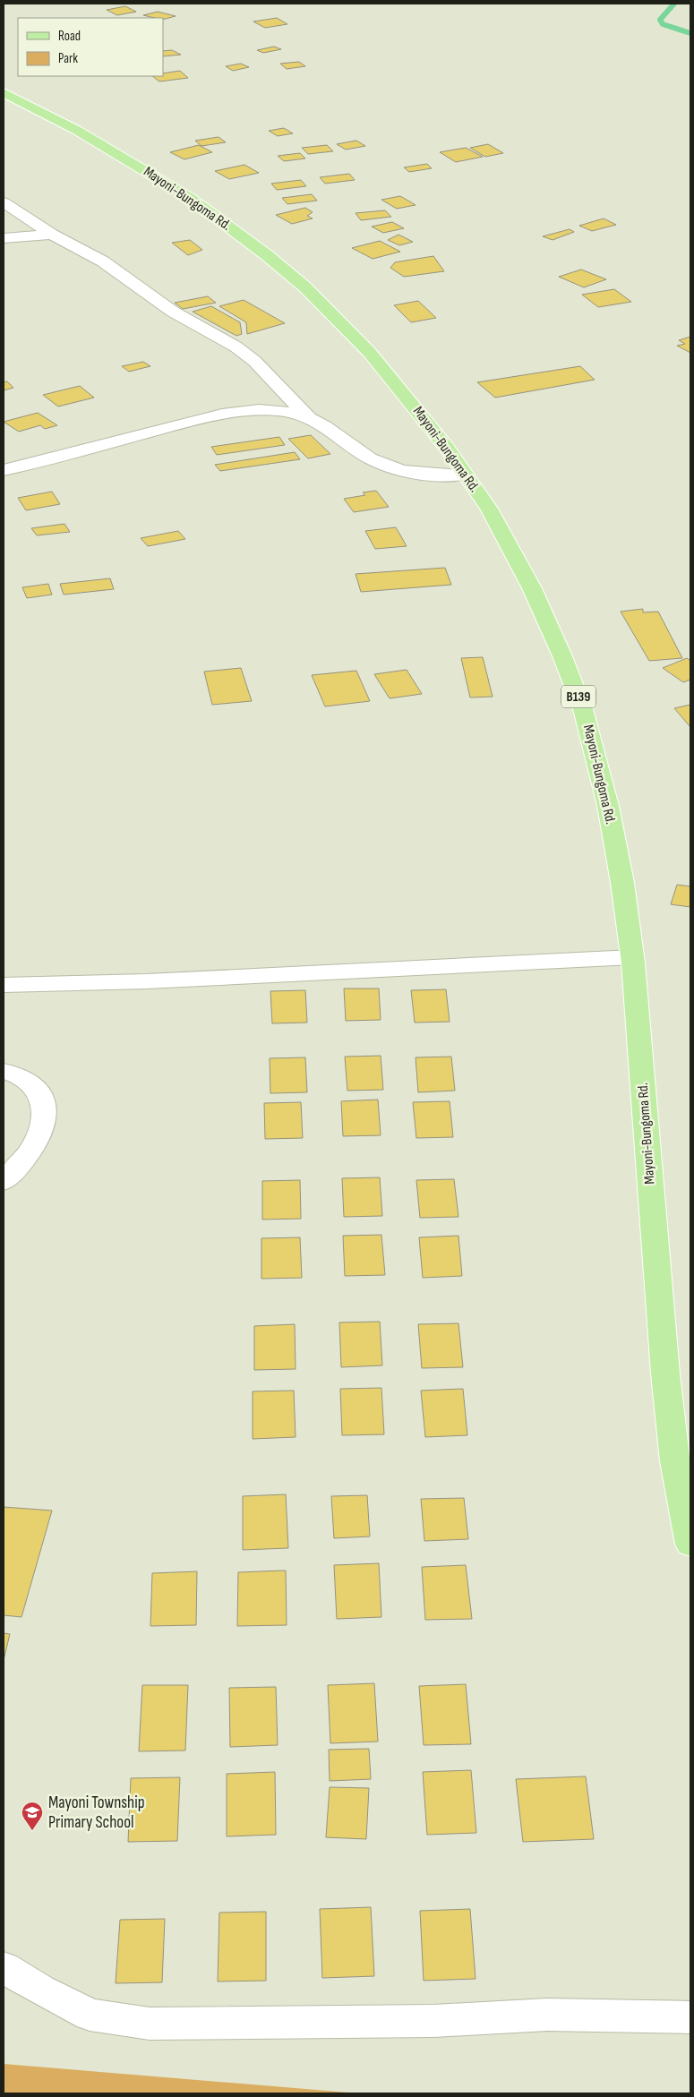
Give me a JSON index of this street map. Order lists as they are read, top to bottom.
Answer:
{
  "streets": {
    "main road": ["Mayoni-Bungoma Rd.", "B139"]
  },
  "places": {
    "school or university": ["Mayoni Township Primary School"]
  },
  "legend": ["Road", "Park"]
}
